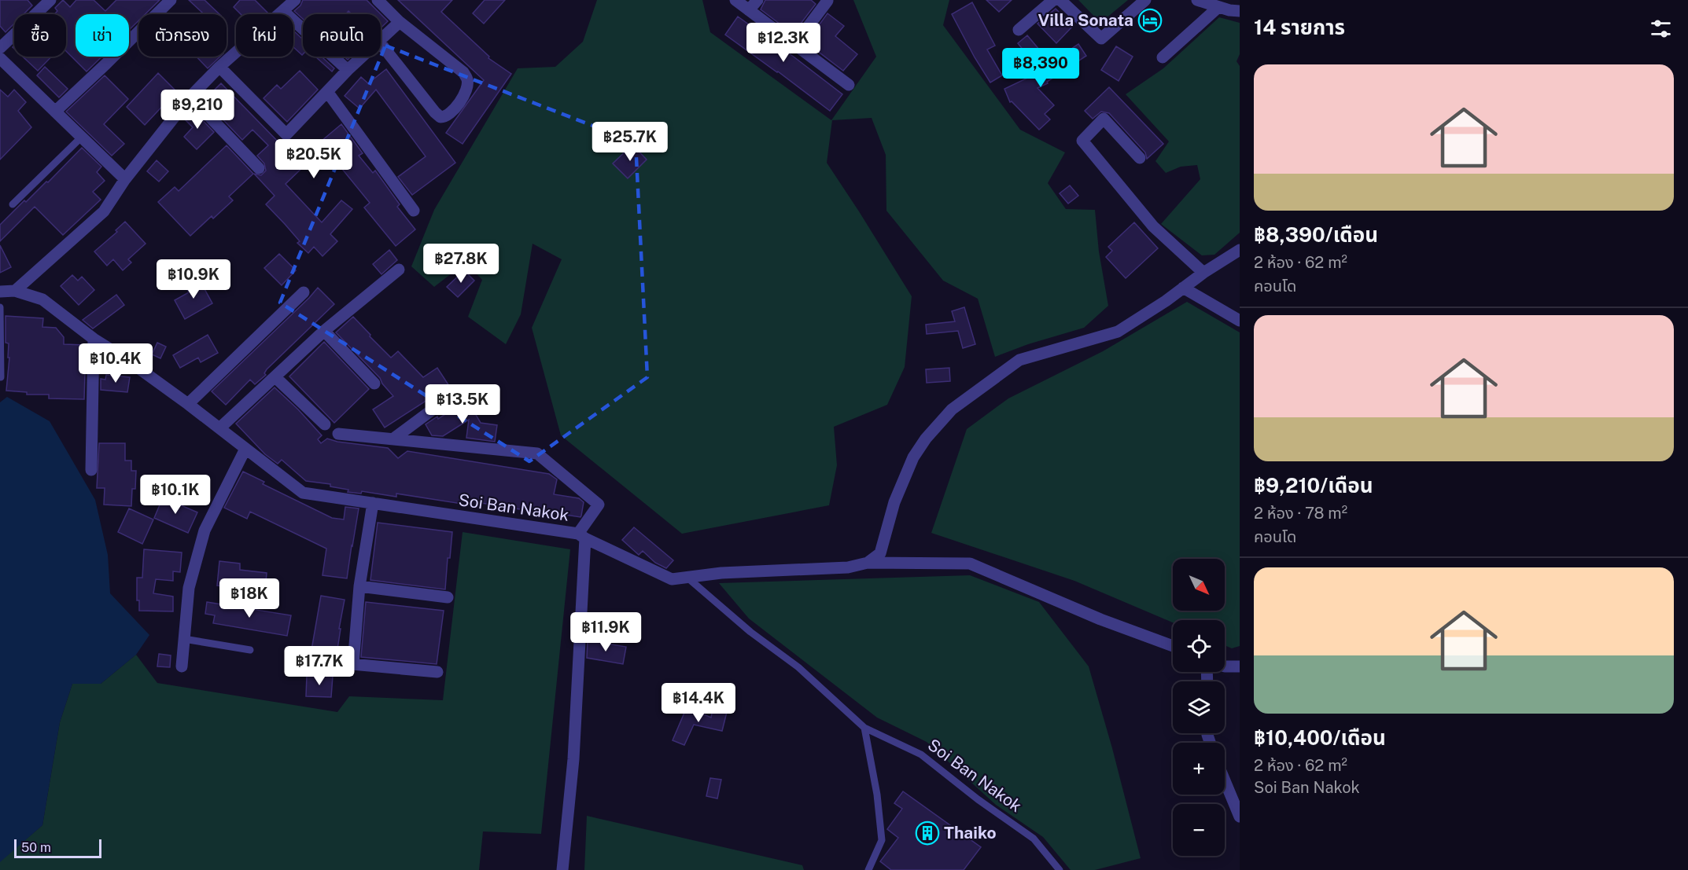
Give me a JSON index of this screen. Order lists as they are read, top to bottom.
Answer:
{
  "streets": {
    "street": ["Soi Ban Nakok"]
  },
  "places": {
    "hotel": ["Villa Sonata"],
    "building": ["Thaiko"]
  },
  "scale_bar": "50 m",
  "north": "bottom right",
  "page": {
    "heading": "14 รายการ",
    "chip": [
      "ซื้อ",
      "เช่า",
      "ตัวกรอง",
      "ใหม่",
      "คอนโด"
    ],
    "price": [
      "฿12.3K",
      "฿8,390",
      "฿9,210",
      "฿25.7K",
      "฿20.5K",
      "฿27.8K",
      "฿10.9K",
      "฿10.4K",
      "฿13.5K",
      "฿10.1K",
      "฿18K",
      "฿11.9K",
      "฿17.7K",
      "฿14.4K"
    ],
    "list": [
      {
        "name": "฿8,390/เดือน",
        "note": "2 ห้อง · 62 m² · คอนโด"
      },
      {
        "name": "฿9,210/เดือน",
        "note": "2 ห้อง · 78 m² · คอนโด"
      },
      {
        "name": "฿10,400/เดือน",
        "note": "2 ห้อง · 62 m² · Soi Ban Nakok"
      }
    ],
    "map_buttons": ["+", "−"],
    "scale": "50 m"
  }
}
